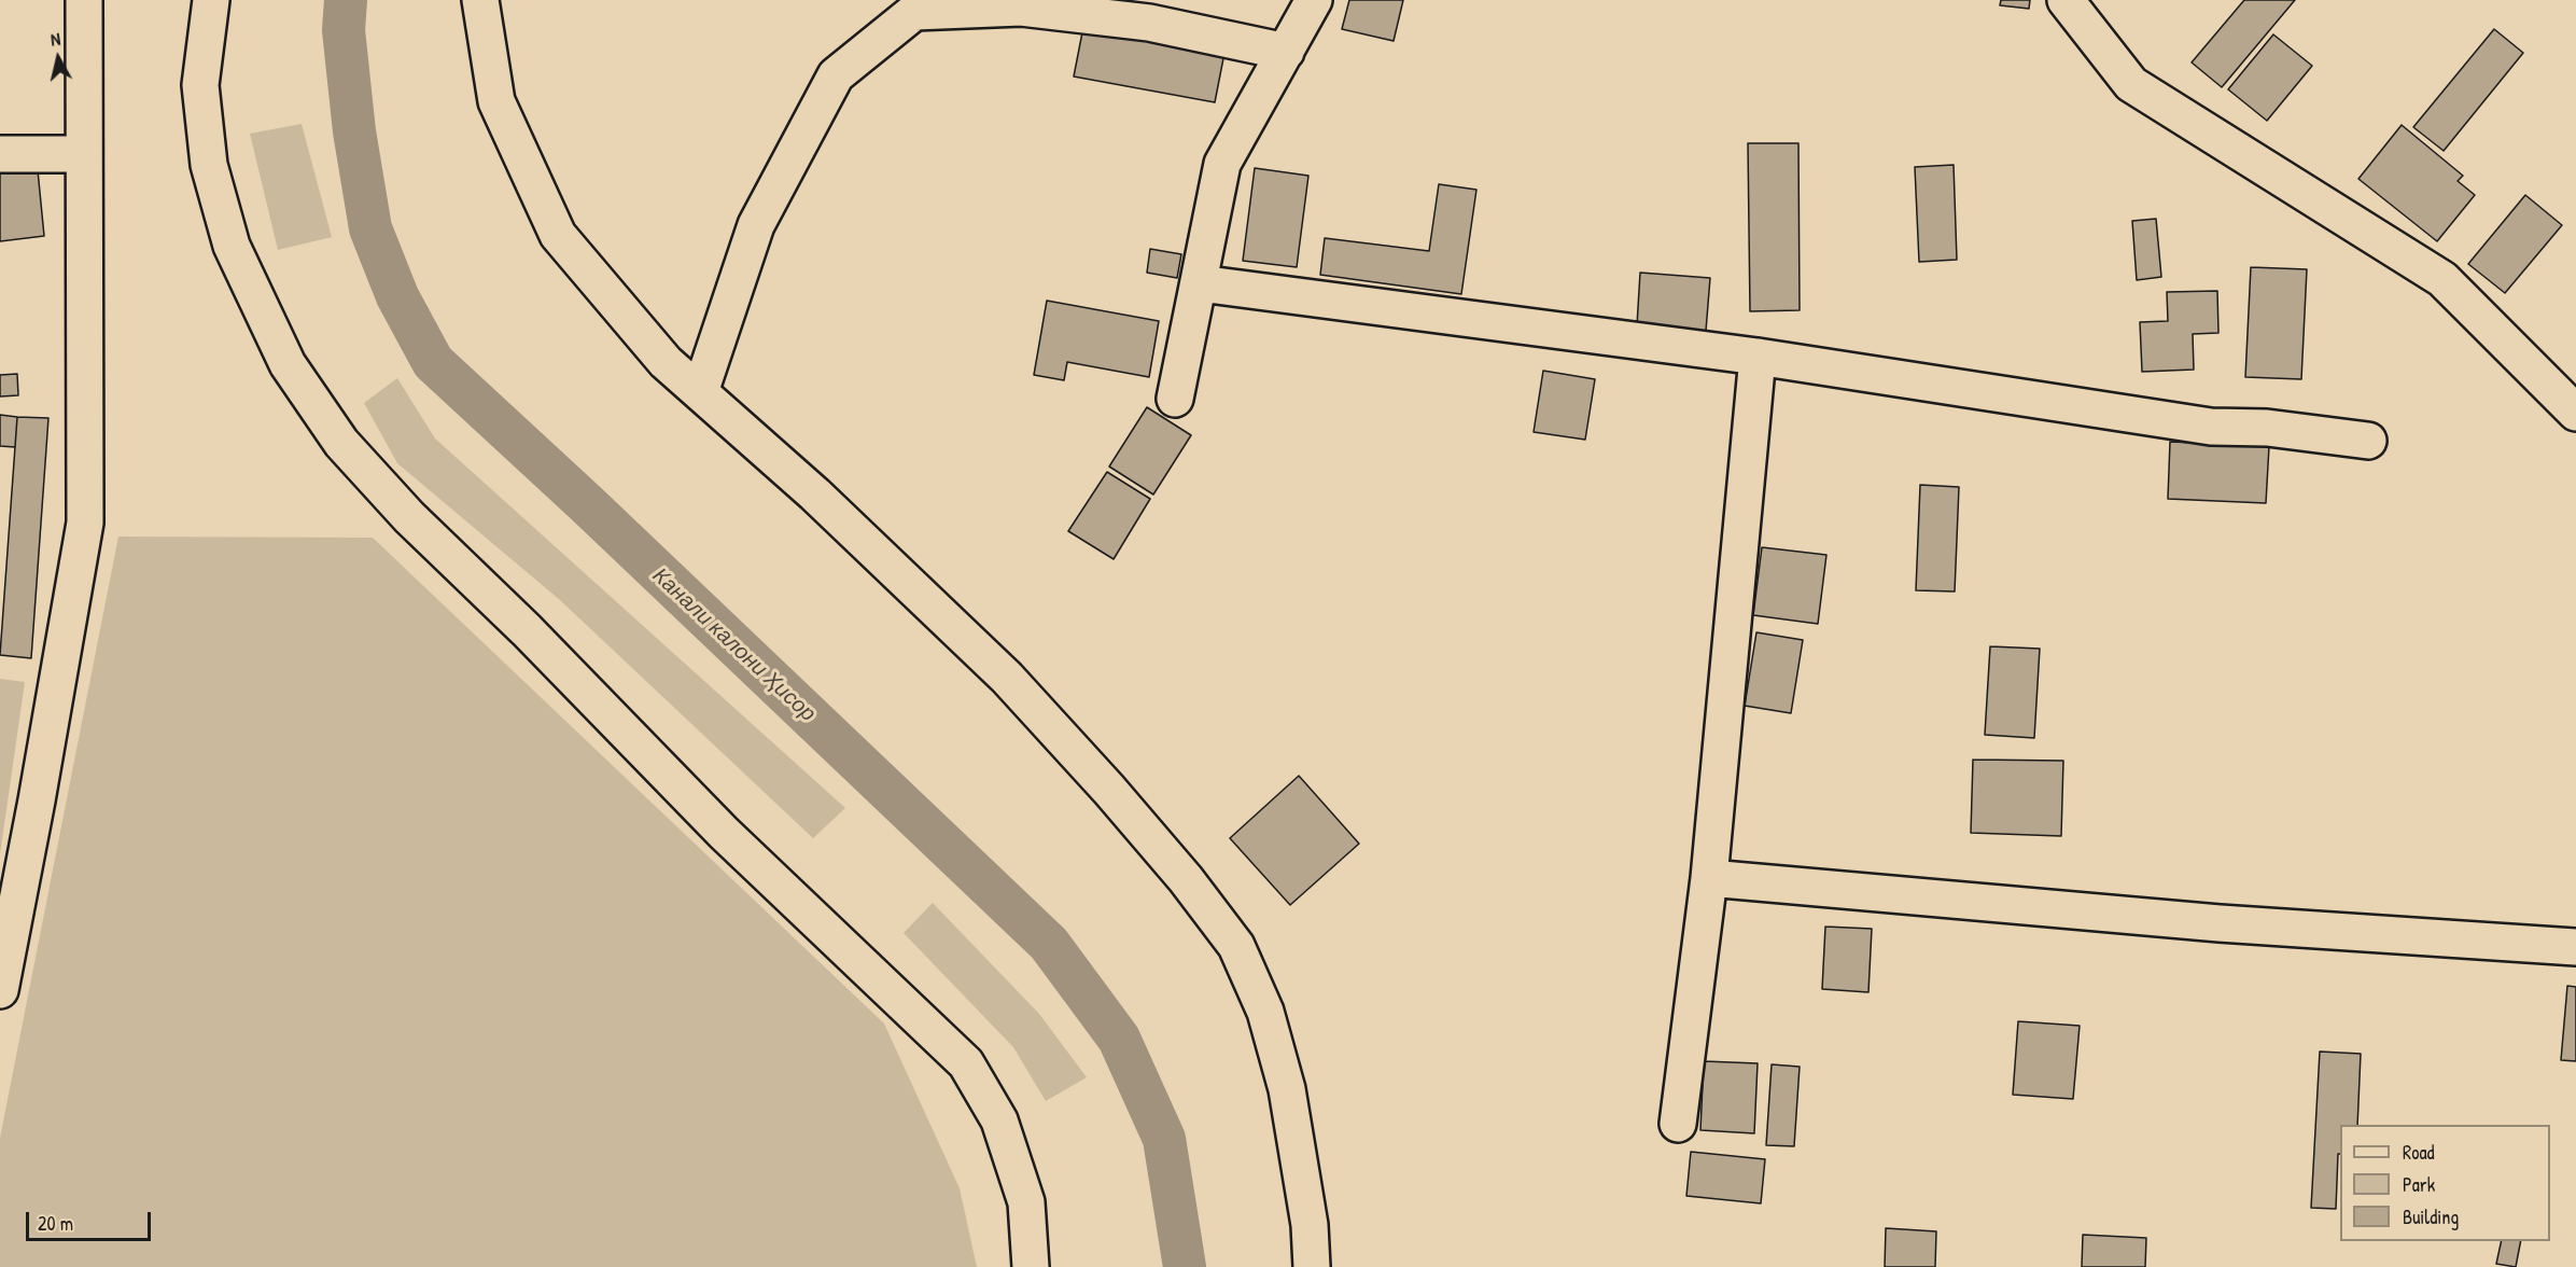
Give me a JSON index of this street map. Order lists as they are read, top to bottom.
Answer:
{
  "water": ["Канали калони Ҳисор"],
  "legend": ["Road", "Park", "Building"],
  "scale_bar": "20 m",
  "north": "top"
}
